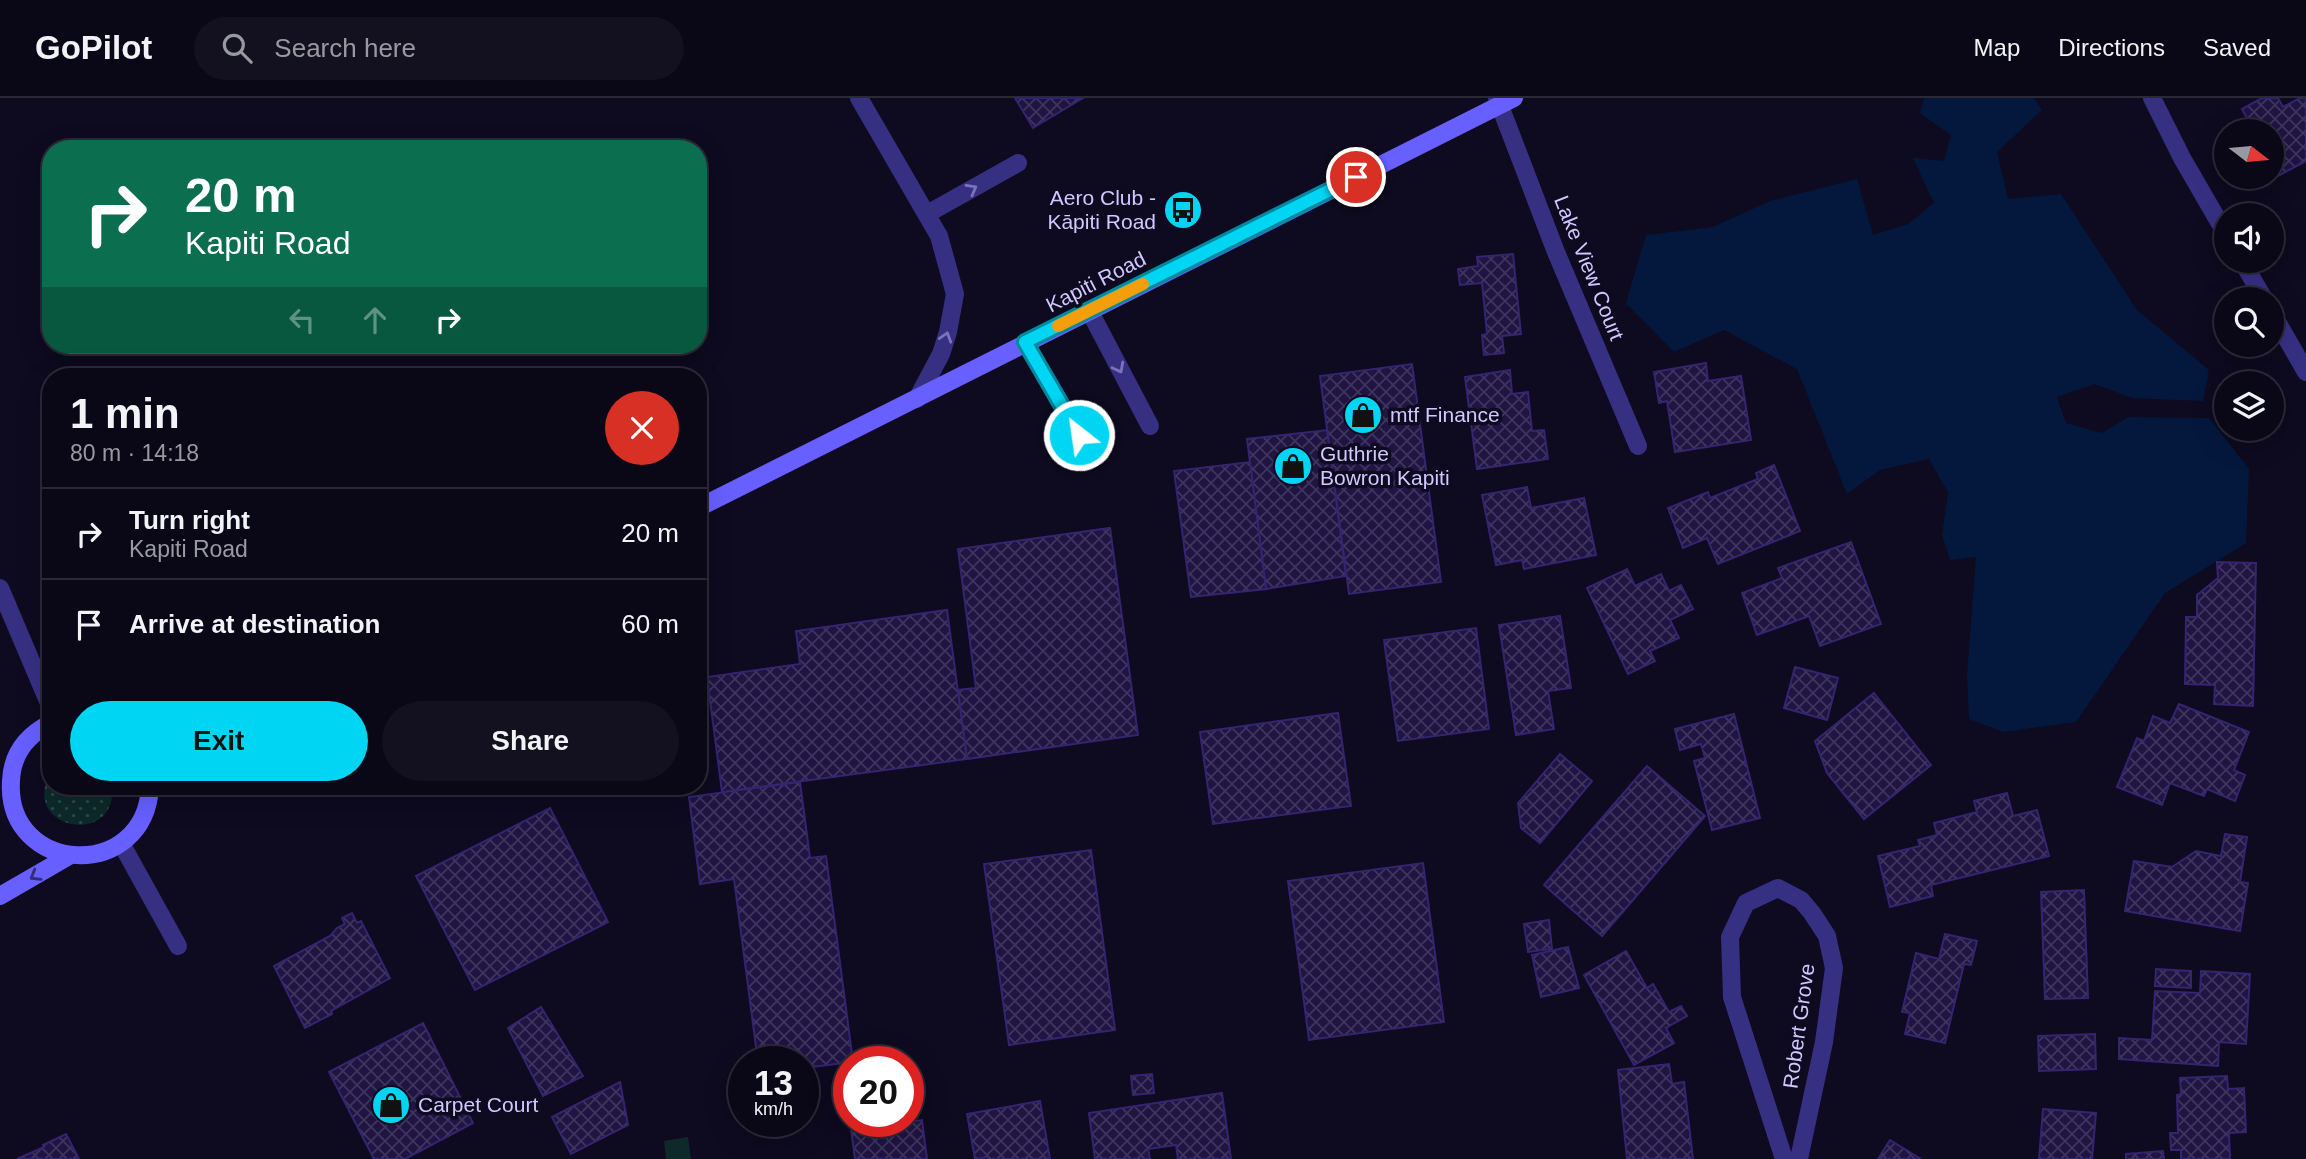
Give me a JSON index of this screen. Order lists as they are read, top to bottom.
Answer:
{
  "streets": {
    "main road": ["Kapiti Road"],
    "street": ["Lake View Court", "Robert Grove"]
  },
  "crossings": [
    ["Lake View Court", "Kapiti Road"]
  ],
  "places": {
    "bus stop": ["Aero Club - Kāpiti Road"],
    "shop": ["mtf Finance", "Guthrie Bowron Kapiti", "Carpet Court"]
  },
  "north": "right",
  "page": {
    "header": "GoPilot",
    "search": "Search here",
    "nav": ["Map", "Directions", "Saved"],
    "turn": ["20 m", "Kapiti Road"],
    "heading": ["1 min", "80 m · 14:18"],
    "list": [
      {
        "name": "Turn right",
        "note": "Kapiti Road",
        "value": "20 m"
      },
      {
        "name": "Arrive at destination",
        "value": "60 m"
      }
    ],
    "buttons": ["Exit", "Share"],
    "speed": "13 km/h",
    "limit": "20"
  }
}
